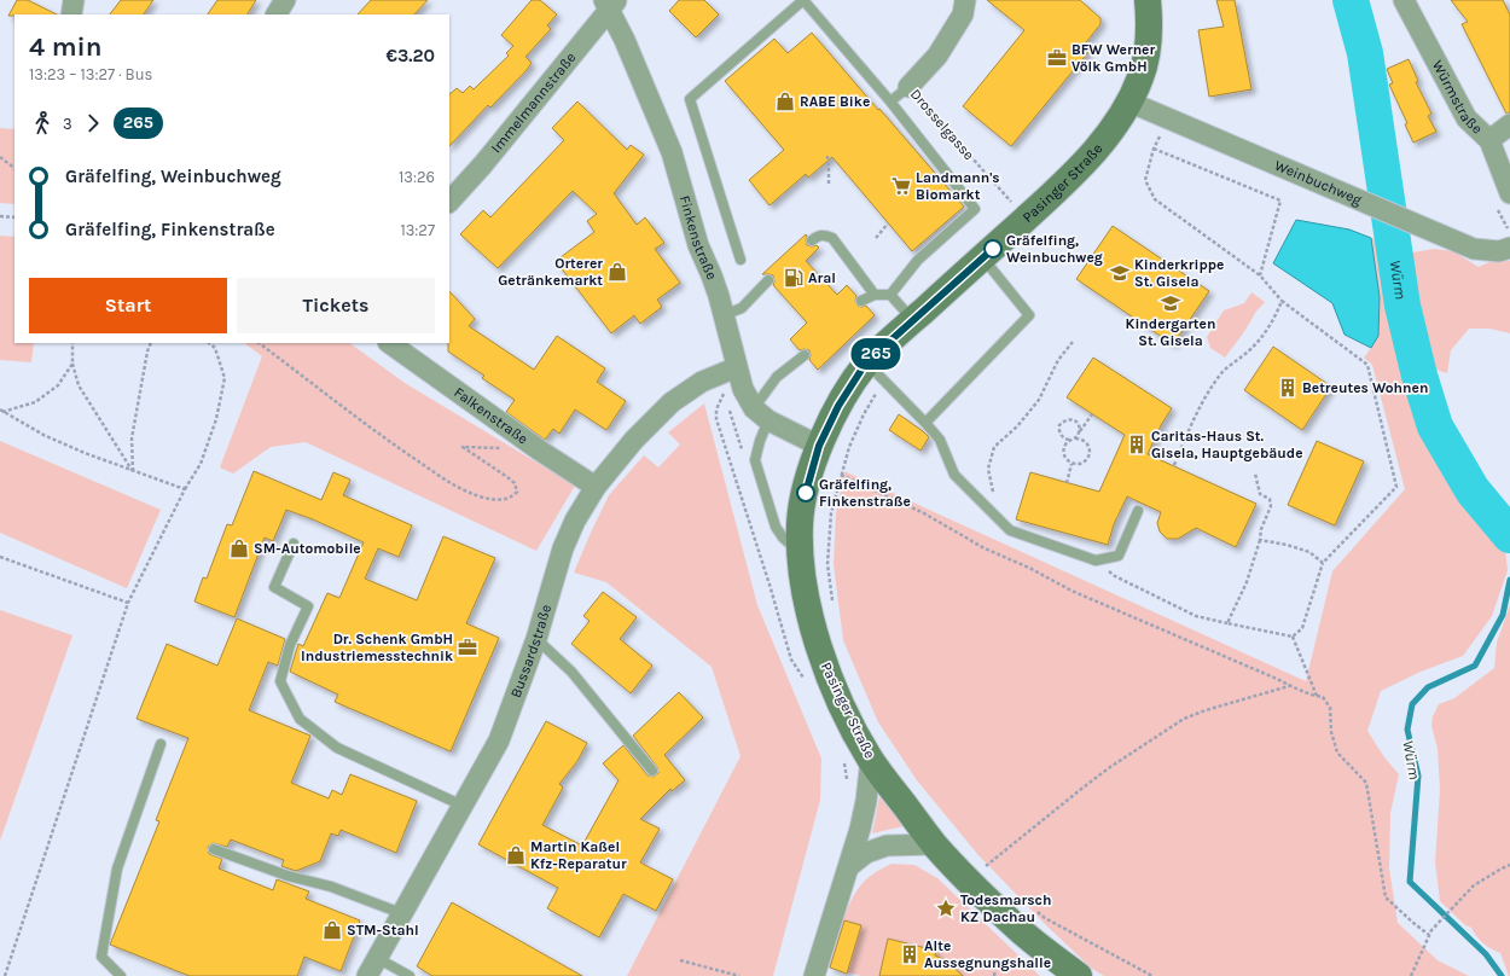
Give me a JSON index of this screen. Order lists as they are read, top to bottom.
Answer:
{
  "streets": {
    "main road": ["Pasinger Straße"],
    "street": [
      "Würmstraße",
      "Immelmannstraße",
      "Drosselgasse",
      "Weinbuchweg",
      "Finkenstraße",
      "Falkenstraße",
      "Bussardstraße"
    ]
  },
  "crossings": [
    ["Immelmannstraße", "Finkenstraße"],
    ["Drosselgasse", "Pasinger Straße"],
    ["Pasinger Straße", "Weinbuchweg"],
    ["Finkenstraße", "Bussardstraße"],
    ["Falkenstraße", "Bussardstraße"]
  ],
  "water": ["Würm"],
  "places": {
    "office": ["BFW Werner Völk GmbH", "Dr. Schenk GmbH Industriemesstechnik"],
    "shop": [
      "RABE Bike",
      "Orterer Getränkemarkt",
      "SM-Automobile",
      "Martin Kaßel Kfz-Reparatur",
      "STM-Stahl"
    ],
    "supermarket": ["Landmann's Biomarkt"],
    "other": ["Gräfelfing, Weinbuchweg", "Gräfelfing, Finkenstraße"],
    "school or university": ["Kinderkrippe St. Gisela", "Kindergarten St. Gisela"],
    "fuel station": ["Aral"],
    "building": ["Betreutes Wohnen", "Caritas-Haus St. Gisela, Hauptgebäude", "Alte Aussegnungshalle"],
    "place": ["Todesmarsch KZ Dachau"]
  },
  "lines": ["bus line 265"],
  "page": {
    "on_map": "265",
    "heading": ["4 min", "13:23 – 13:27 · Bus", "€3.20"],
    "legs": ["3", "265"],
    "list": [
      {
        "name": "Gräfelfing, Weinbuchweg",
        "value": "13:26"
      },
      {
        "name": "Gräfelfing, Finkenstraße",
        "value": "13:27"
      }
    ],
    "buttons": ["Start", "Tickets"]
  }
}
